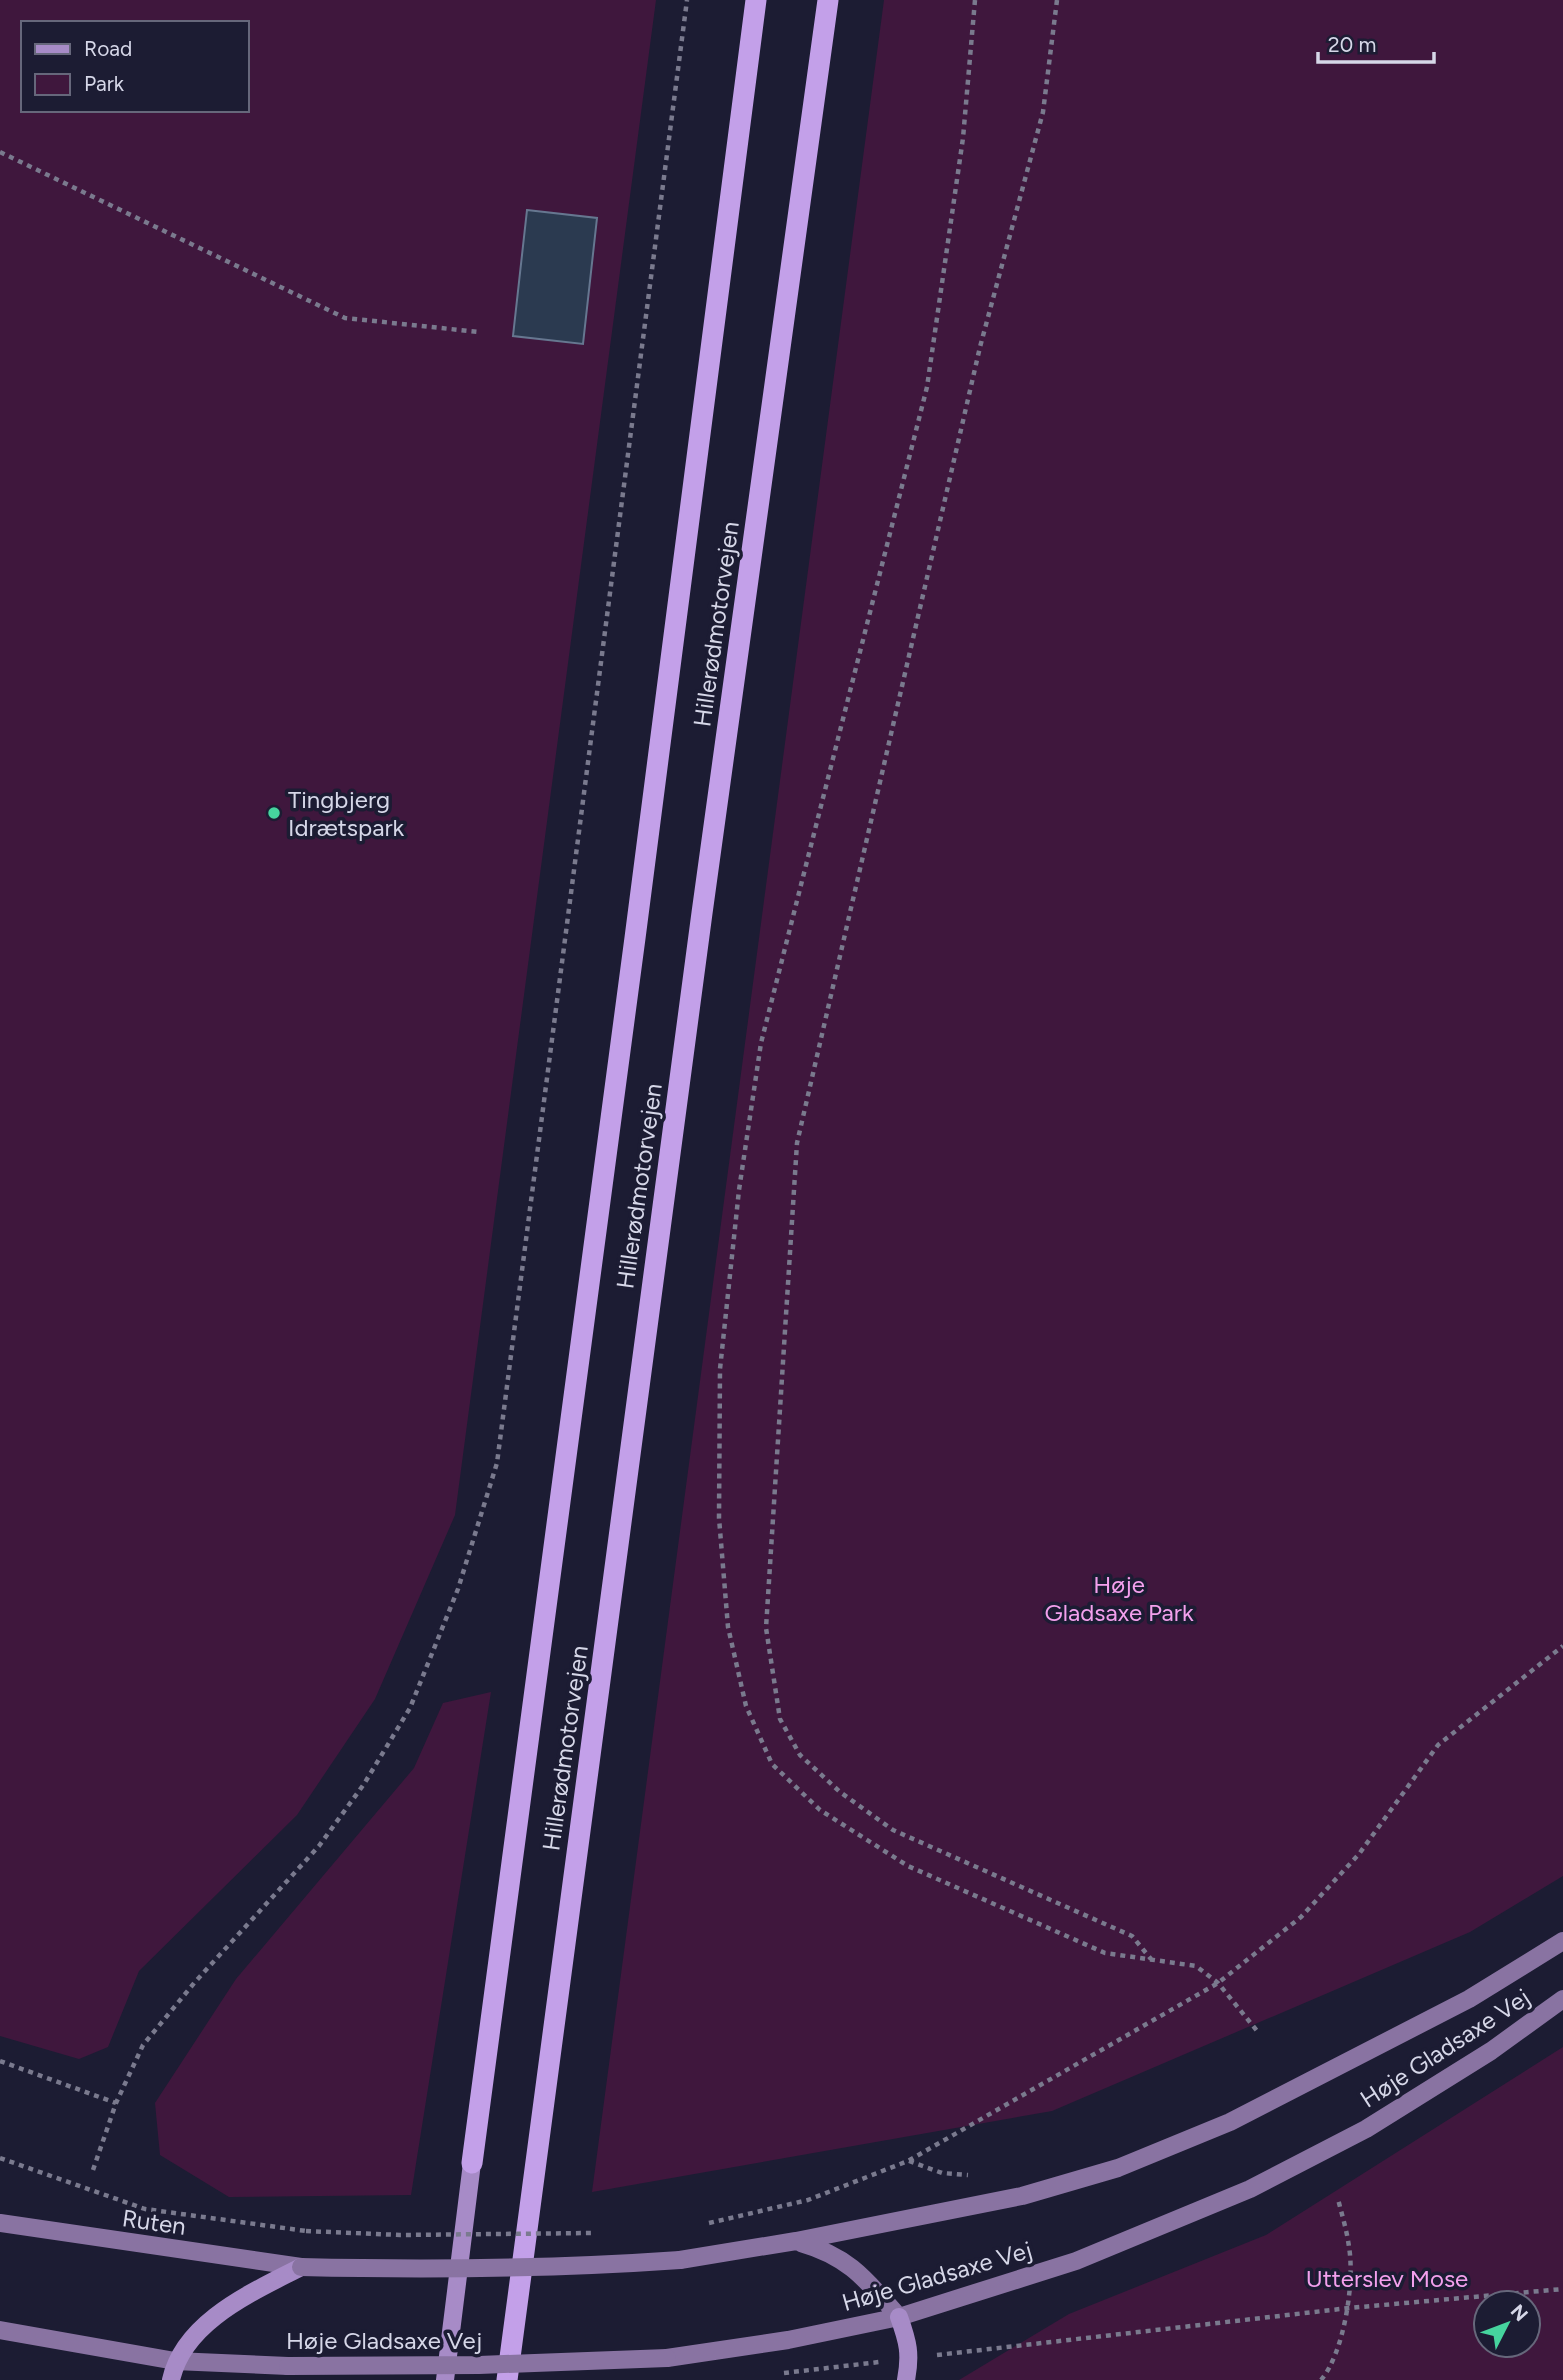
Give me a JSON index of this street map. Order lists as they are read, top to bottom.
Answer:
{
  "streets": {
    "highway": ["Hillerødmotorvejen"],
    "street": ["Høje Gladsaxe Vej", "Ruten"]
  },
  "crossings": [
    ["Høje Gladsaxe Vej", "Ruten"]
  ],
  "parks": ["Høje Gladsaxe Park", "Utterslev Mose"],
  "places": ["Tingbjerg Idrætspark"],
  "legend": ["Road", "Park"],
  "scale_bar": "20 m",
  "north": "top right"
}
